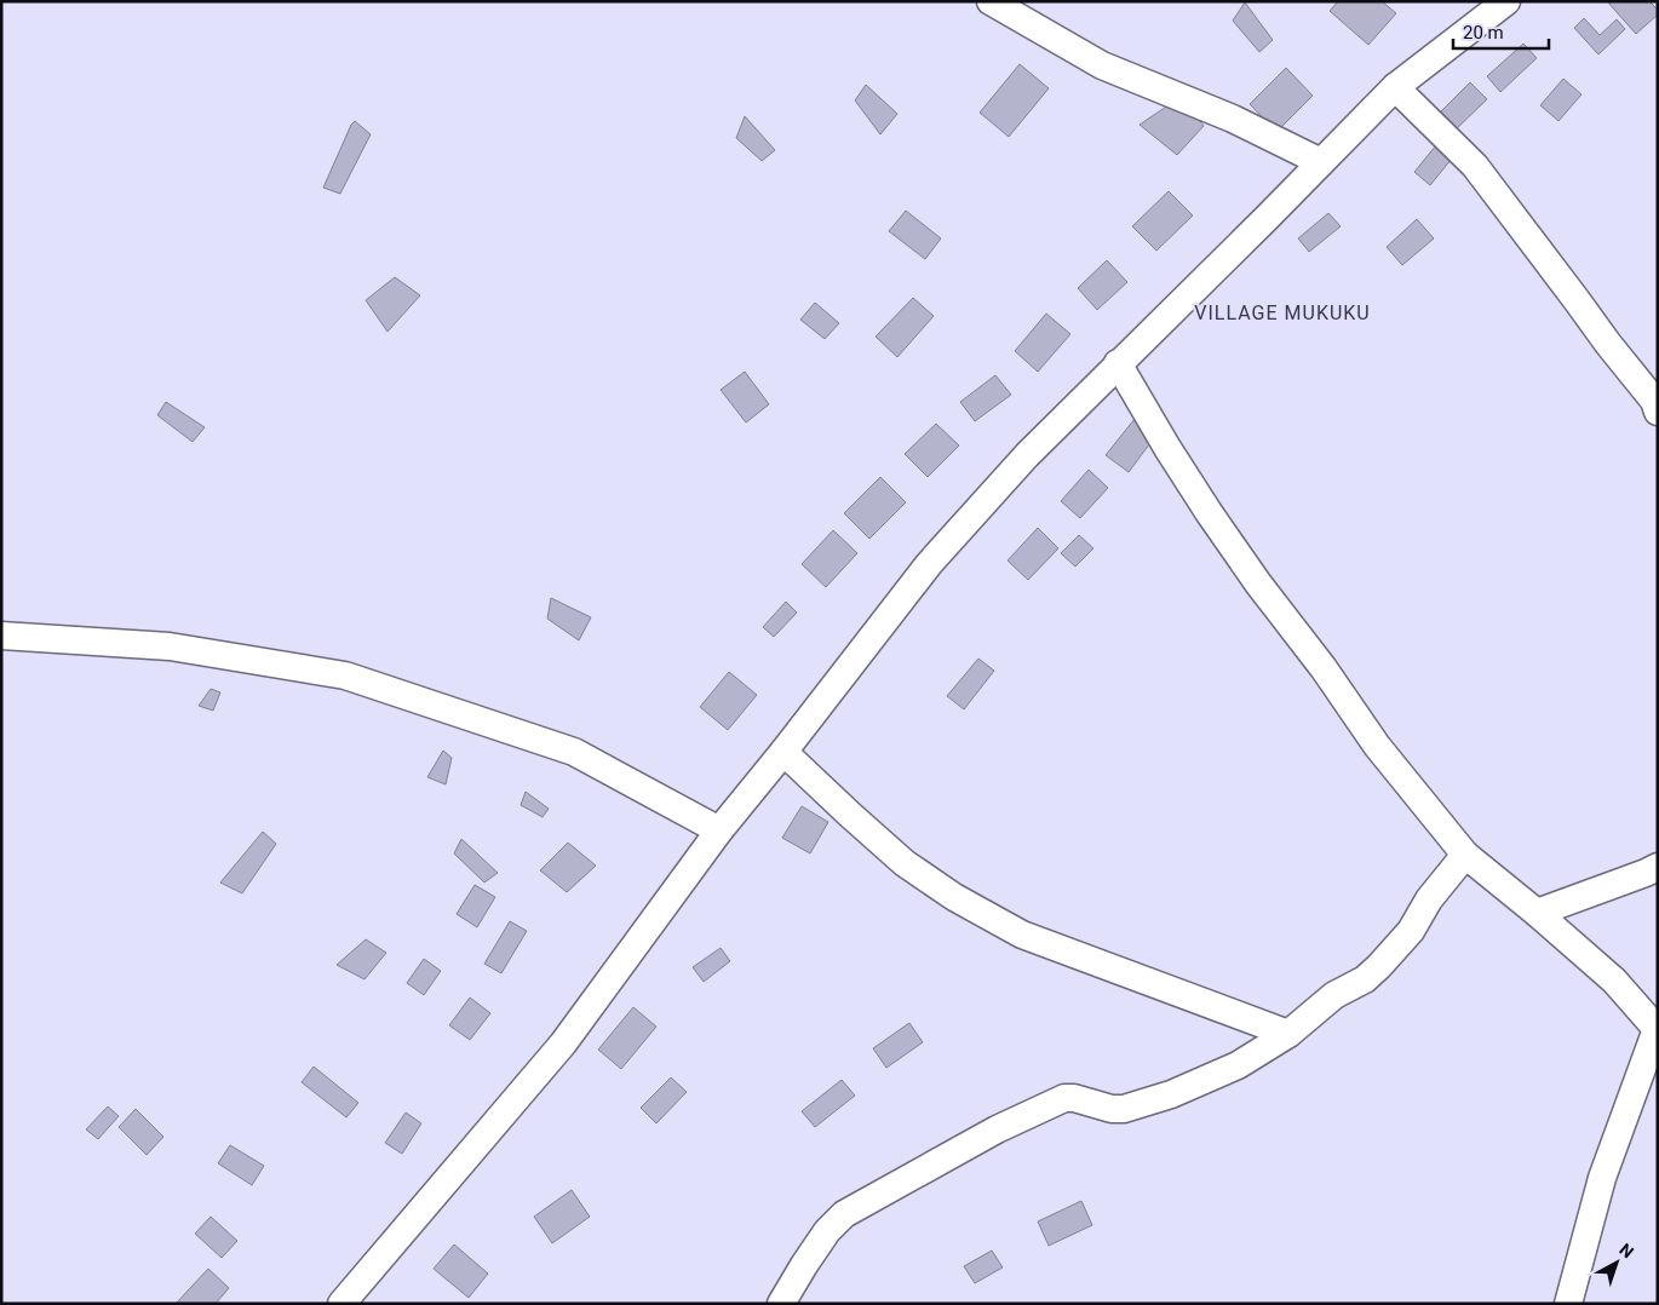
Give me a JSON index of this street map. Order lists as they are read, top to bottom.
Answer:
{
  "districts": ["VILLAGE MUKUKU"],
  "scale_bar": "20 m",
  "north": "top right"
}
